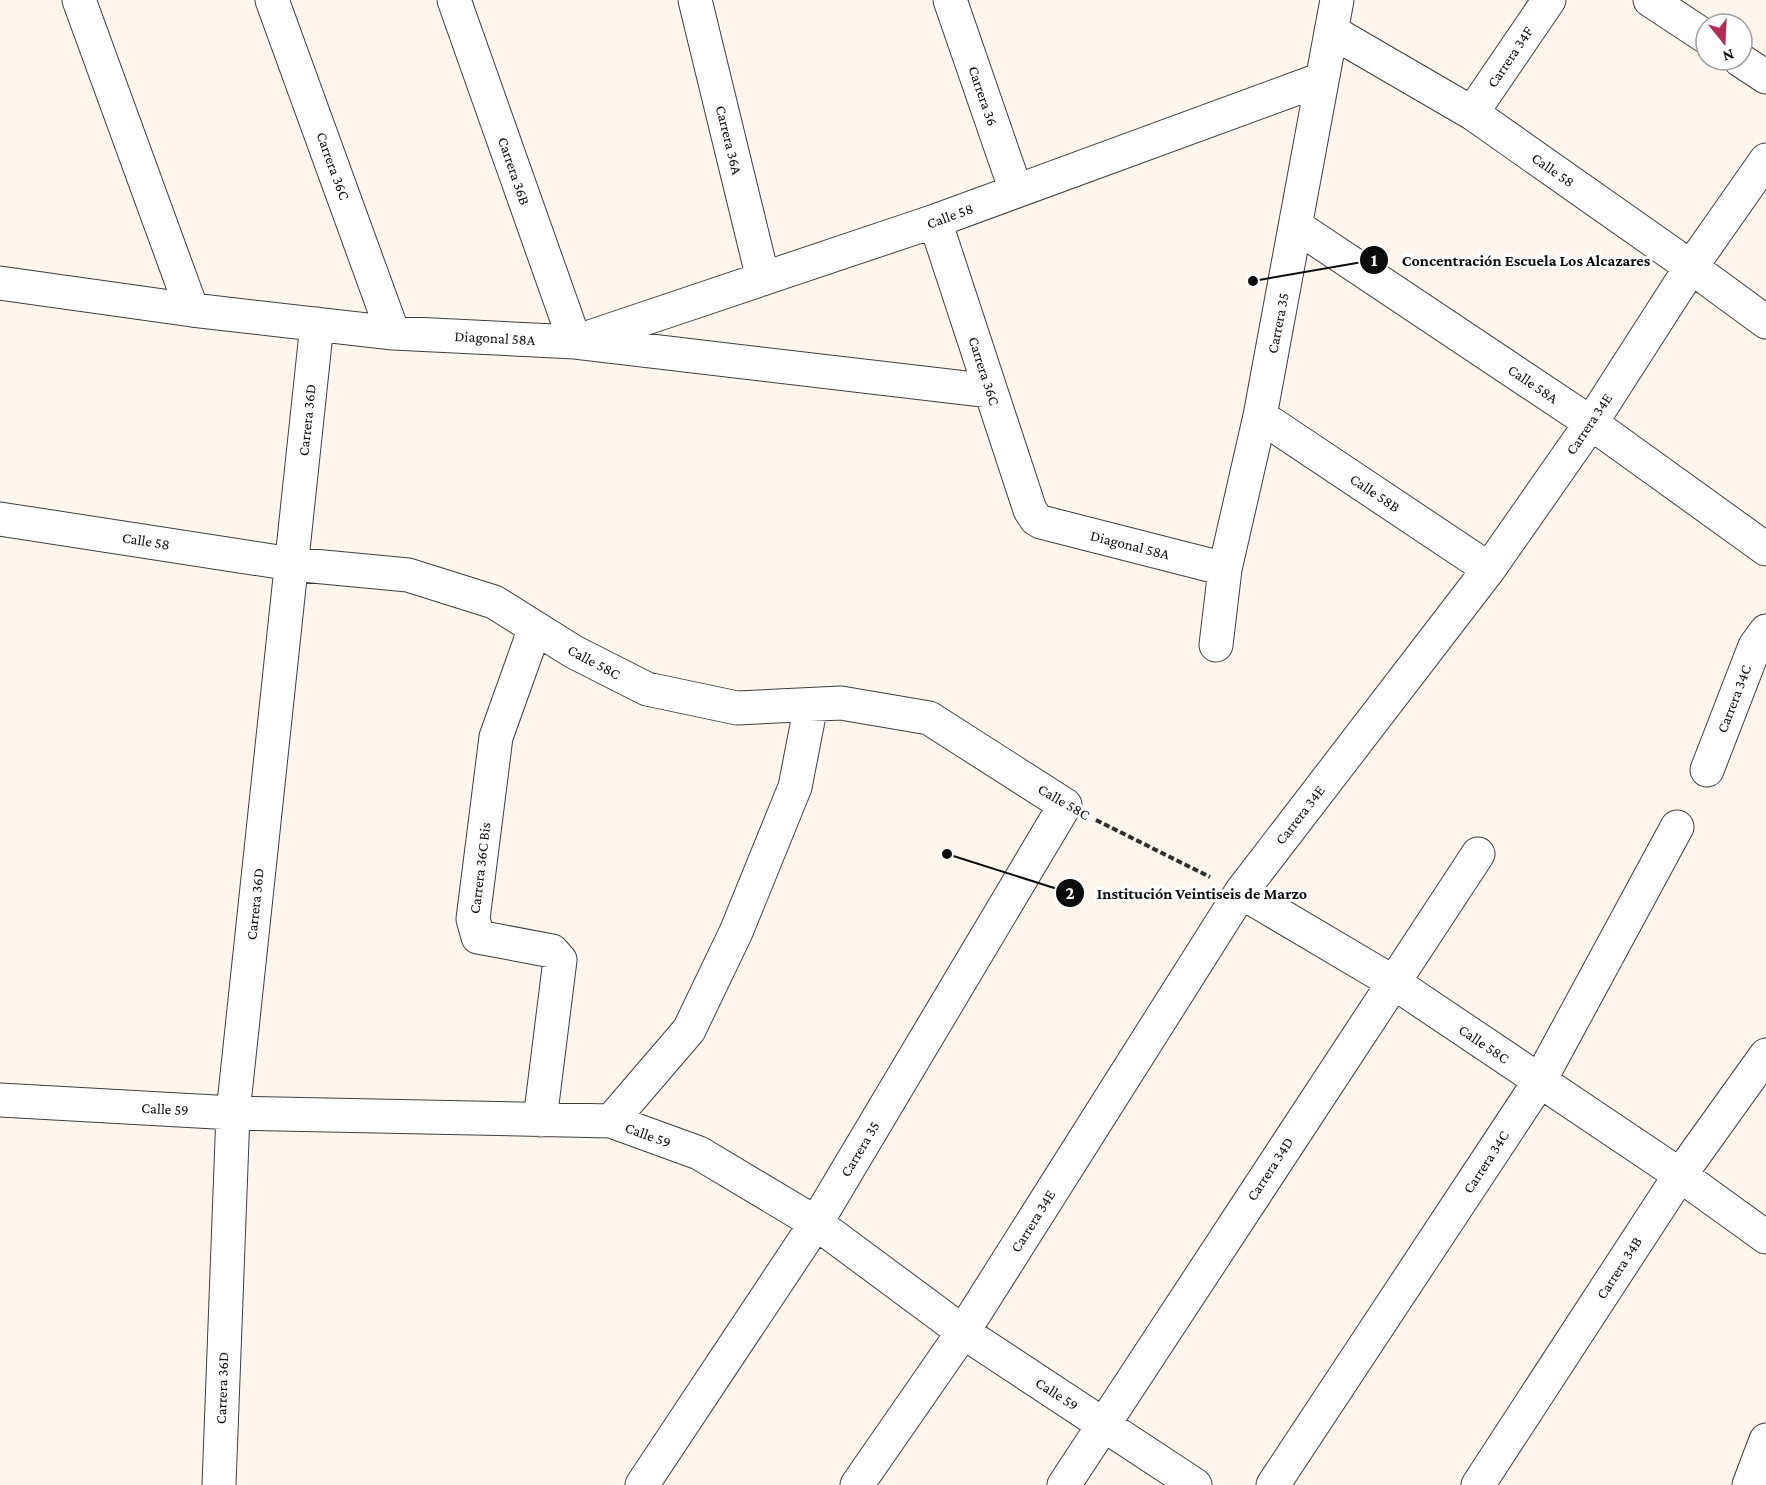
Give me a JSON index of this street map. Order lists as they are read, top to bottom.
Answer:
{
  "streets": {
    "street": [
      "Carrera 34F",
      "Carrera 36",
      "Carrera 36A",
      "Carrera 36C",
      "Calle 58",
      "Carrera 36B",
      "Carrera 35",
      "Diagonal 58A",
      "Calle 58A",
      "Carrera 36D",
      "Carrera 34E",
      "Calle 58B",
      "Calle 58C",
      "Carrera 34C",
      "Carrera 36C Bis",
      "Calle 59",
      "Carrera 34D",
      "Carrera 34B"
    ]
  },
  "crossings": [
    ["Carrera 34F", "Calle 58"],
    ["Carrera 36", "Calle 58"],
    ["Carrera 36A", "Calle 58"],
    ["Carrera 36C", "Calle 58"],
    ["Carrera 36C", "Diagonal 58A"],
    ["Calle 58", "Carrera 36B"],
    ["Calle 58", "Carrera 35"],
    ["Calle 58", "Diagonal 58A"],
    ["Calle 58", "Carrera 36D"],
    ["Calle 58", "Carrera 34E"],
    ["Calle 58", "Calle 58C"],
    ["Carrera 36B", "Diagonal 58A"],
    ["Carrera 35", "Diagonal 58A"],
    ["Carrera 35", "Calle 58A"],
    ["Carrera 35", "Calle 58B"],
    ["Carrera 35", "Calle 58C"],
    ["Carrera 35", "Calle 59"],
    ["Diagonal 58A", "Carrera 36D"],
    ["Calle 58A", "Carrera 34E"],
    ["Carrera 36D", "Calle 58C"],
    ["Carrera 36D", "Calle 59"],
    ["Carrera 34E", "Calle 58B"],
    ["Carrera 34E", "Calle 58C"],
    ["Carrera 34E", "Calle 59"],
    ["Calle 58C", "Carrera 34C"],
    ["Calle 58C", "Carrera 36C Bis"],
    ["Calle 58C", "Carrera 34D"],
    ["Calle 58C", "Carrera 34B"],
    ["Carrera 36C Bis", "Calle 59"],
    ["Calle 59", "Carrera 34D"]
  ],
  "places": ["Concentración Escuela Los Alcazares", "Institución Veintiseis de Marzo"],
  "north": "bottom"
}
